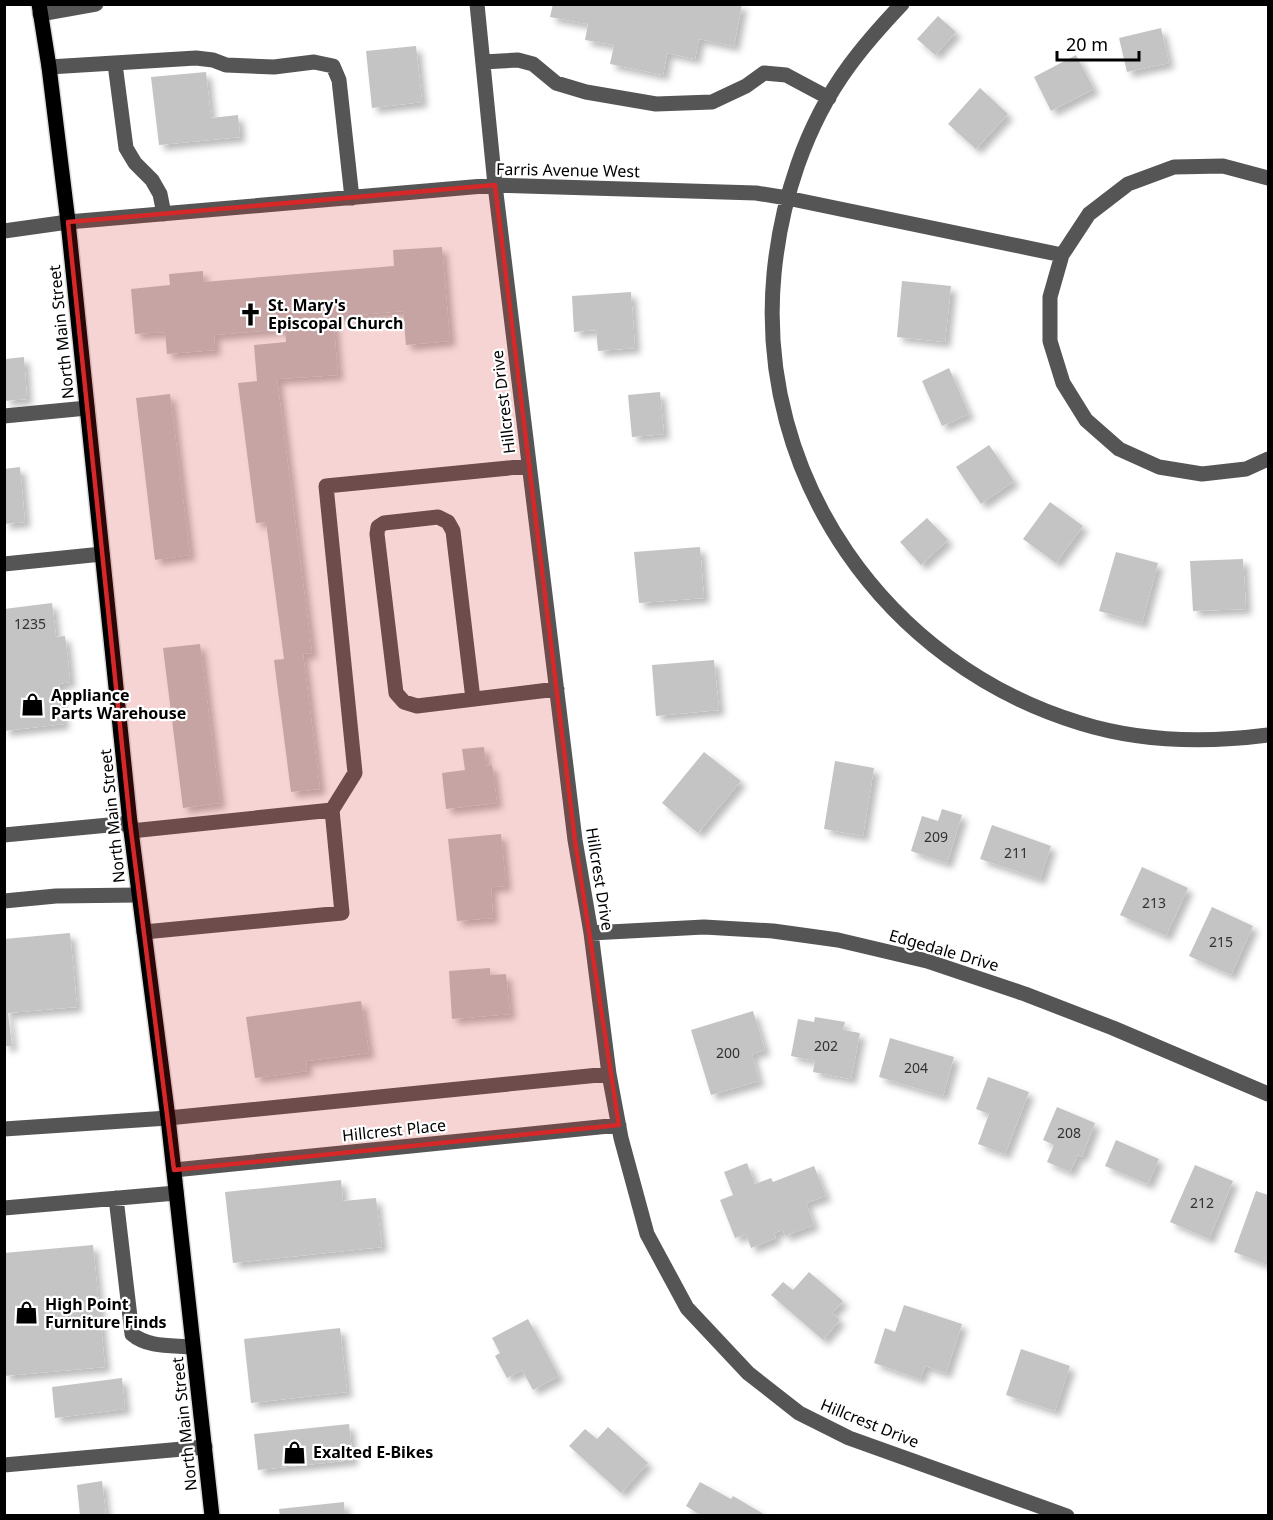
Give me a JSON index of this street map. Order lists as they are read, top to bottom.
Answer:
{
  "streets": {
    "main road": ["North Main Street"],
    "street": [
      "Farris Avenue West",
      "Hillcrest Drive",
      "Edgedale Drive",
      "Hillcrest Place"
    ]
  },
  "crossings": [
    ["Farris Avenue West", "North Main Street"],
    ["Farris Avenue West", "Hillcrest Drive"],
    ["North Main Street", "Hillcrest Place"],
    ["Hillcrest Drive", "Edgedale Drive"],
    ["Hillcrest Drive", "Hillcrest Place"]
  ],
  "places": {
    "church": ["St. Mary's Episcopal Church"],
    "shop": ["Appliance Parts Warehouse", "High Point Furniture Finds", "Exalted E-Bikes"]
  },
  "house_numbers": [
    "1235",
    "209",
    "211",
    "213",
    "215",
    "202",
    "200",
    "204",
    "208",
    "212"
  ],
  "scale_bar": "20 m"
}
